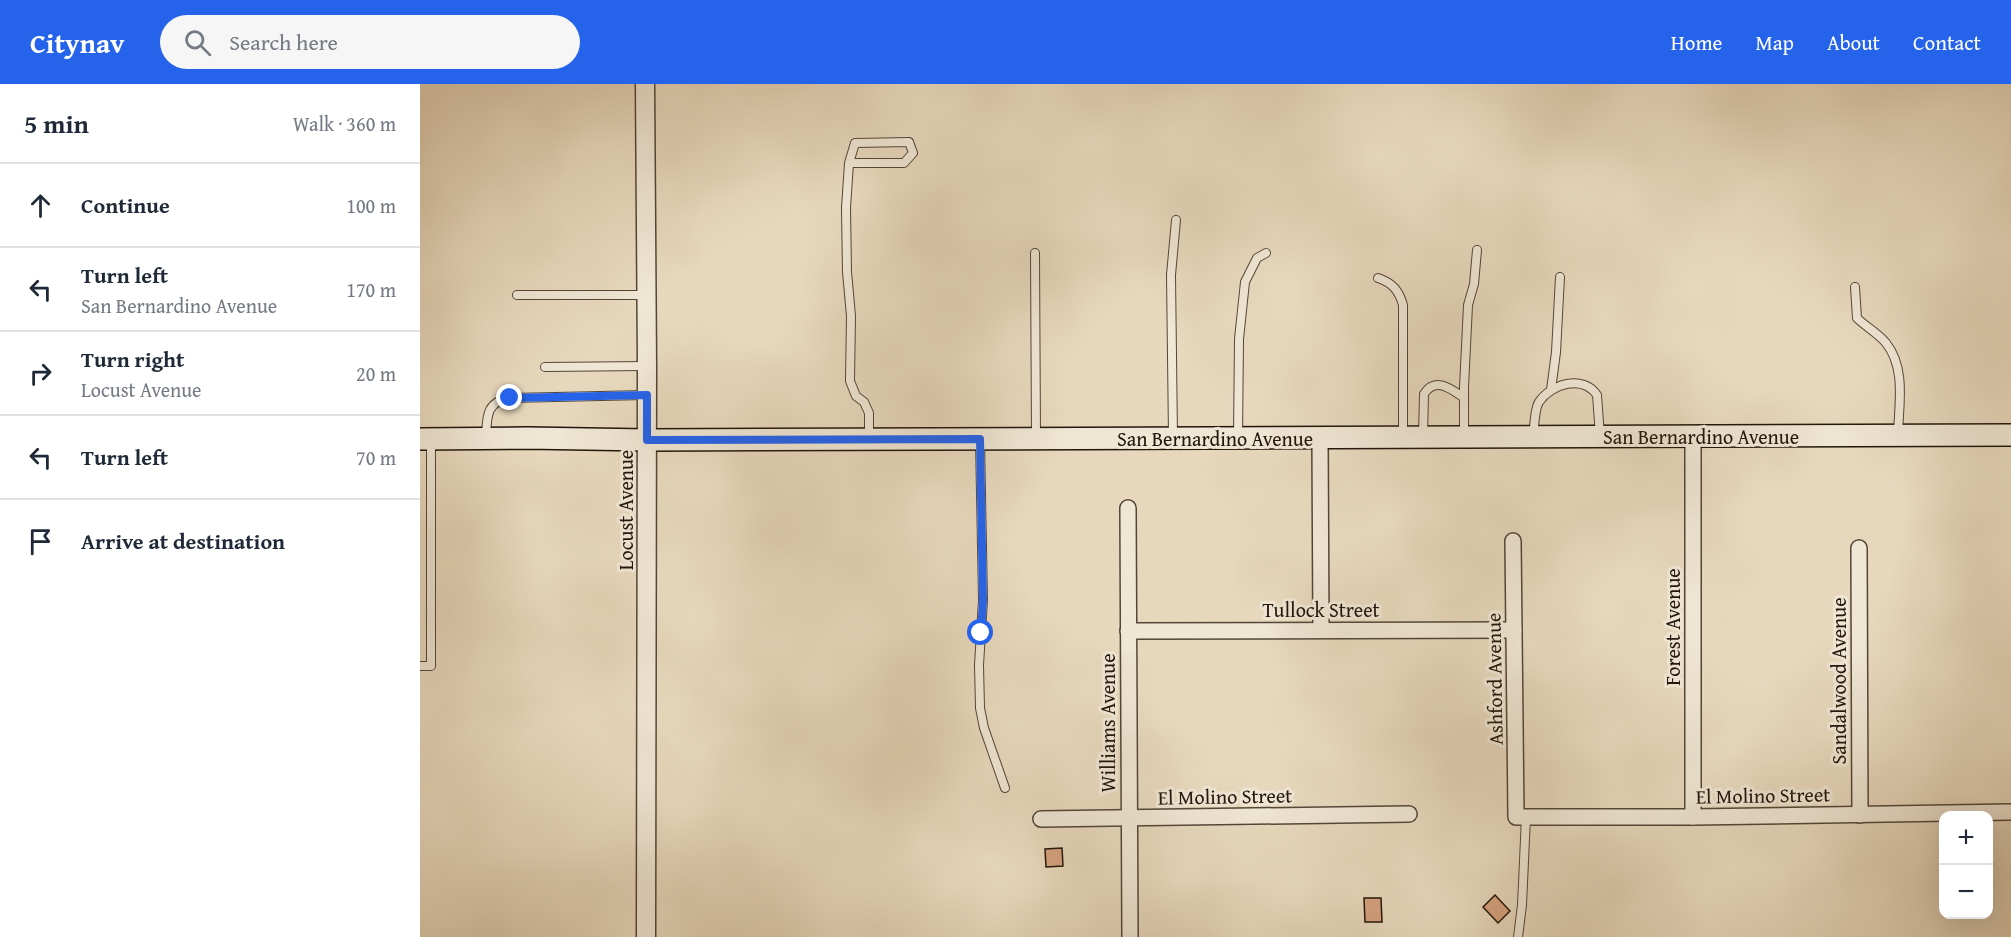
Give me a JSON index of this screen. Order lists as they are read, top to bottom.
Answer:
{
  "streets": {
    "main road": ["San Bernardino Avenue"],
    "street": [
      "Locust Avenue",
      "Tullock Street",
      "Forest Avenue",
      "Ashford Avenue",
      "Sandalwood Avenue",
      "Williams Avenue",
      "El Molino Street"
    ]
  },
  "crossings": [
    ["San Bernardino Avenue", "Locust Avenue"],
    ["San Bernardino Avenue", "Forest Avenue"],
    ["Tullock Street", "Ashford Avenue"],
    ["Tullock Street", "Williams Avenue"],
    ["Forest Avenue", "El Molino Street"],
    ["Ashford Avenue", "El Molino Street"],
    ["Sandalwood Avenue", "El Molino Street"],
    ["Williams Avenue", "El Molino Street"]
  ],
  "page": {
    "header": "Citynav",
    "search": "Search here",
    "nav": [
      "Home",
      "Map",
      "About",
      "Contact"
    ],
    "heading": ["5 min", "Walk · 360 m"],
    "list": [
      ["Continue", "100 m"],
      ["Turn left", "San Bernardino Avenue", "170 m"],
      ["Turn right", "Locust Avenue", "20 m"],
      ["Turn left", "70 m"],
      "Arrive at destination"
    ],
    "map_buttons": ["+", "−"]
  }
}
